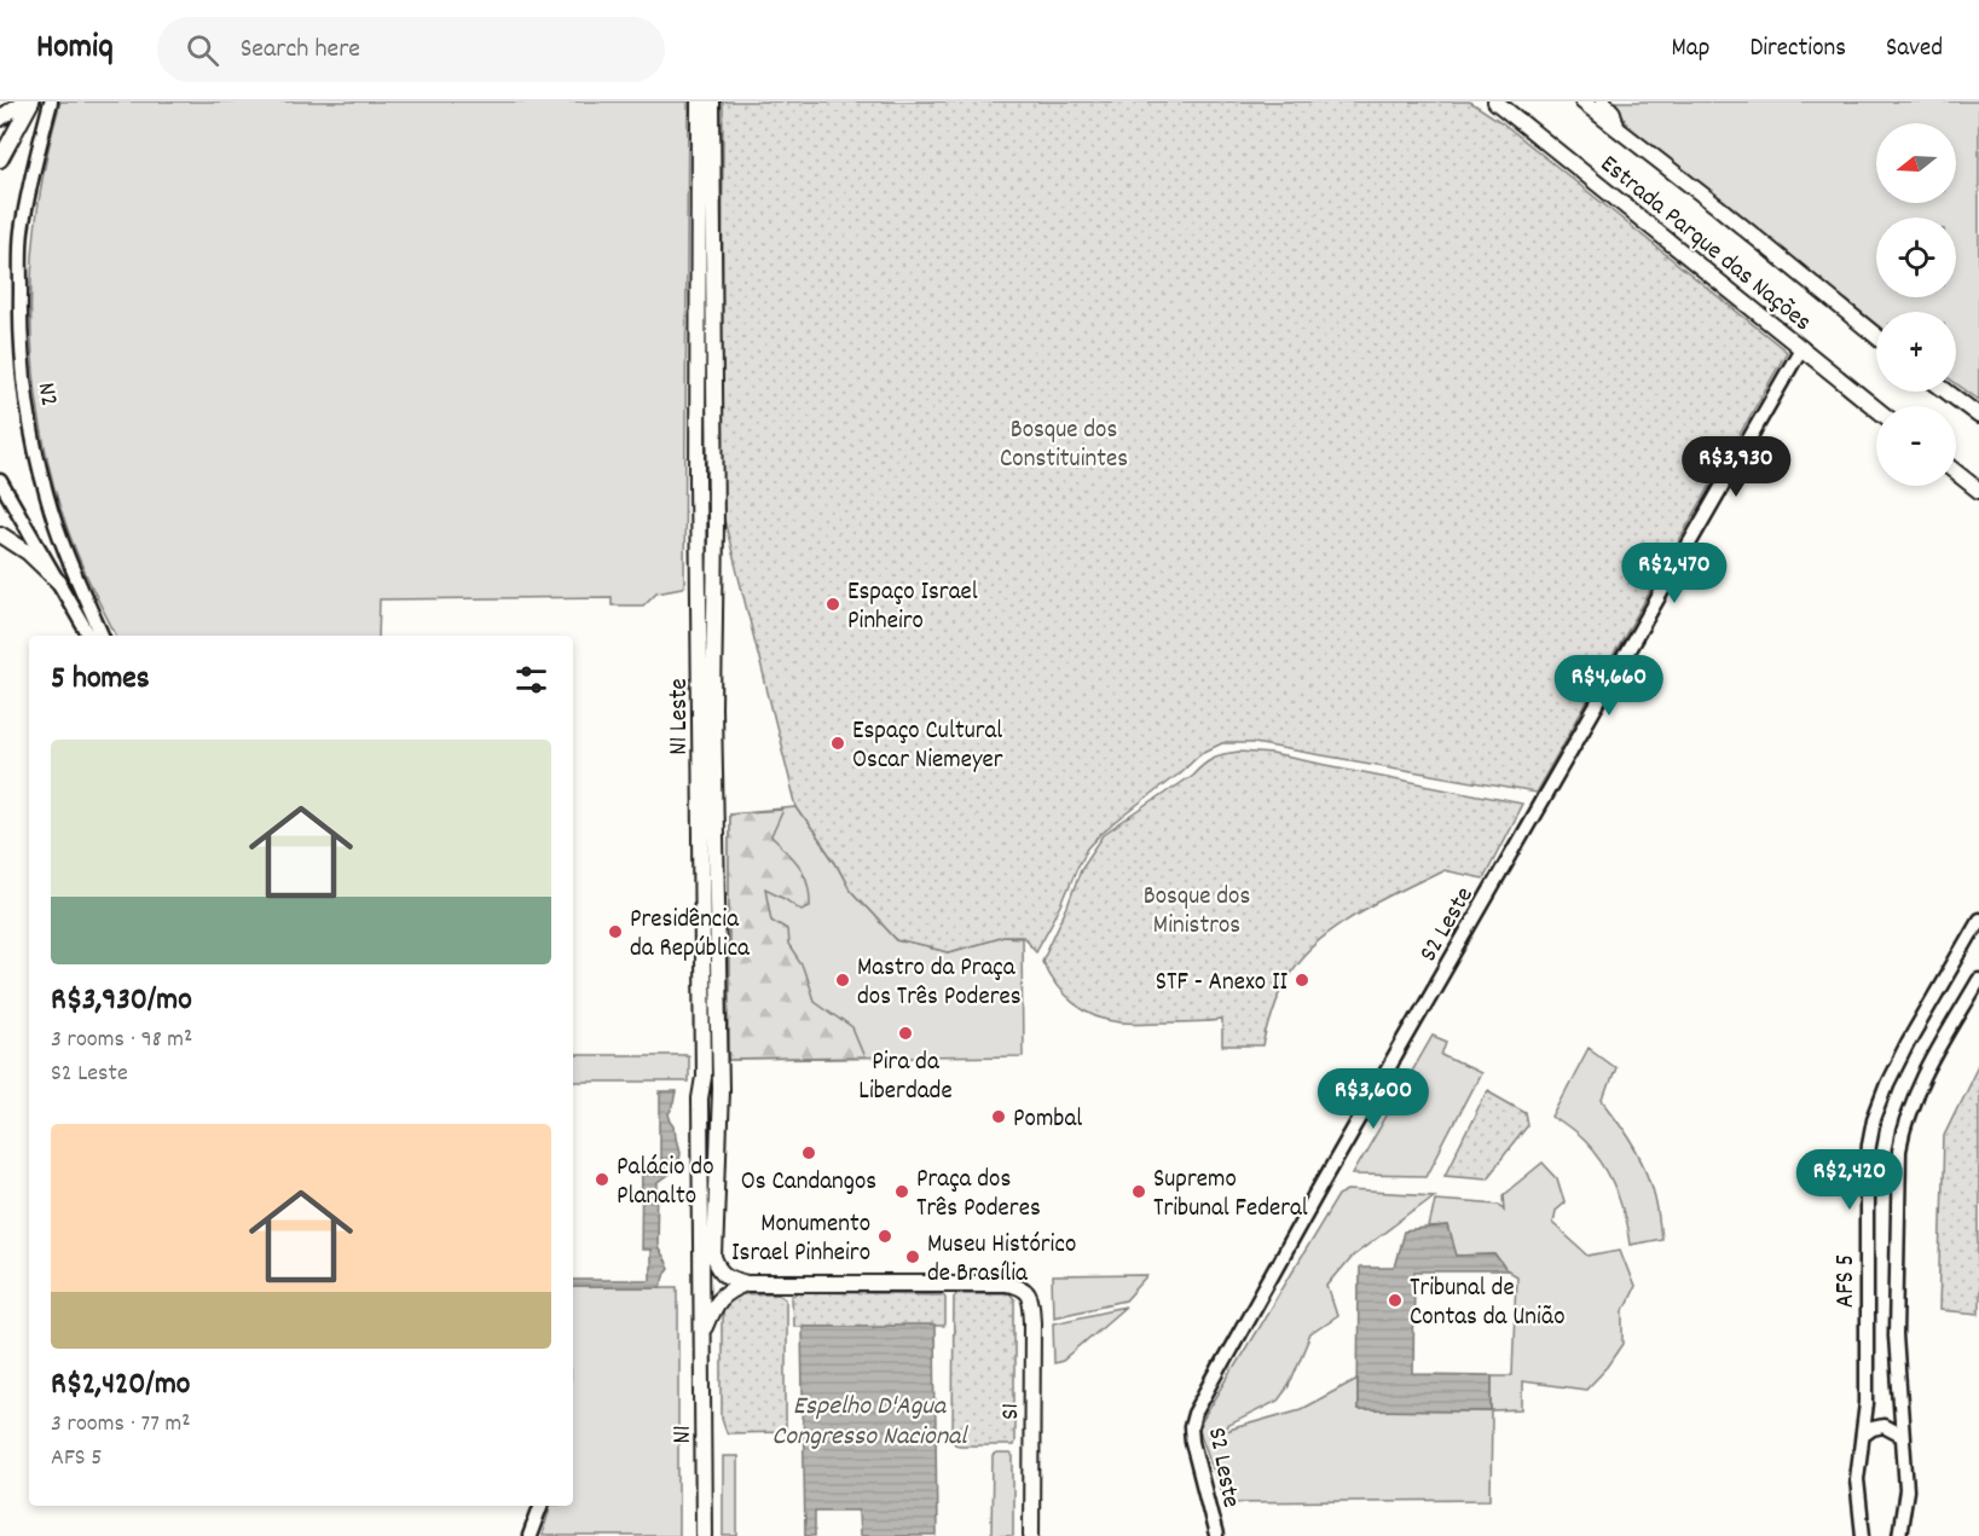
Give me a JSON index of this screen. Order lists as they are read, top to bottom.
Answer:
{
  "streets": {
    "highway": [
      "Estrada Parque das Nações",
      "N1 Leste",
      "S1",
      "N1"
    ],
    "main road": ["N2", "S2 Leste", "AFS 5"]
  },
  "crossings": [
    ["Estrada Parque das Nações", "S2 Leste"],
    ["N1 Leste", "S1"],
    ["N1 Leste", "N1"]
  ],
  "water": ["Espelho D'Agua Congresso Nacional"],
  "parks": ["Bosque dos Constituintes", "Bosque dos Ministros"],
  "places": [
    "Espaço Israel Pinheiro",
    "Espaço Cultural Oscar Niemeyer",
    "Presidência da República",
    "Mastro da Praça dos Três Poderes",
    "STF - Anexo II",
    "Pira da Liberdade",
    "Pombal",
    "Os Candangos",
    "Palácio do Planalto",
    "Praça dos Três Poderes",
    "Supremo Tribunal Federal",
    "Monumento Israel Pinheiro",
    "Museu Histórico de Brasília",
    "Tribunal de Contas da União"
  ],
  "north": "left",
  "page": {
    "header": "Homiq",
    "search": "Search here",
    "nav": ["Map", "Directions", "Saved"],
    "map_buttons": ["+", "−"],
    "price": [
      "R$3,930",
      "R$2,470",
      "R$4,660",
      "R$3,600",
      "R$2,420"
    ],
    "heading": "5 homes",
    "list": [
      {
        "name": "R$3,930/mo",
        "note": "3 rooms · 98 m² · S2 Leste"
      },
      {
        "name": "R$2,420/mo",
        "note": "3 rooms · 77 m² · AFS 5"
      }
    ]
  }
}
